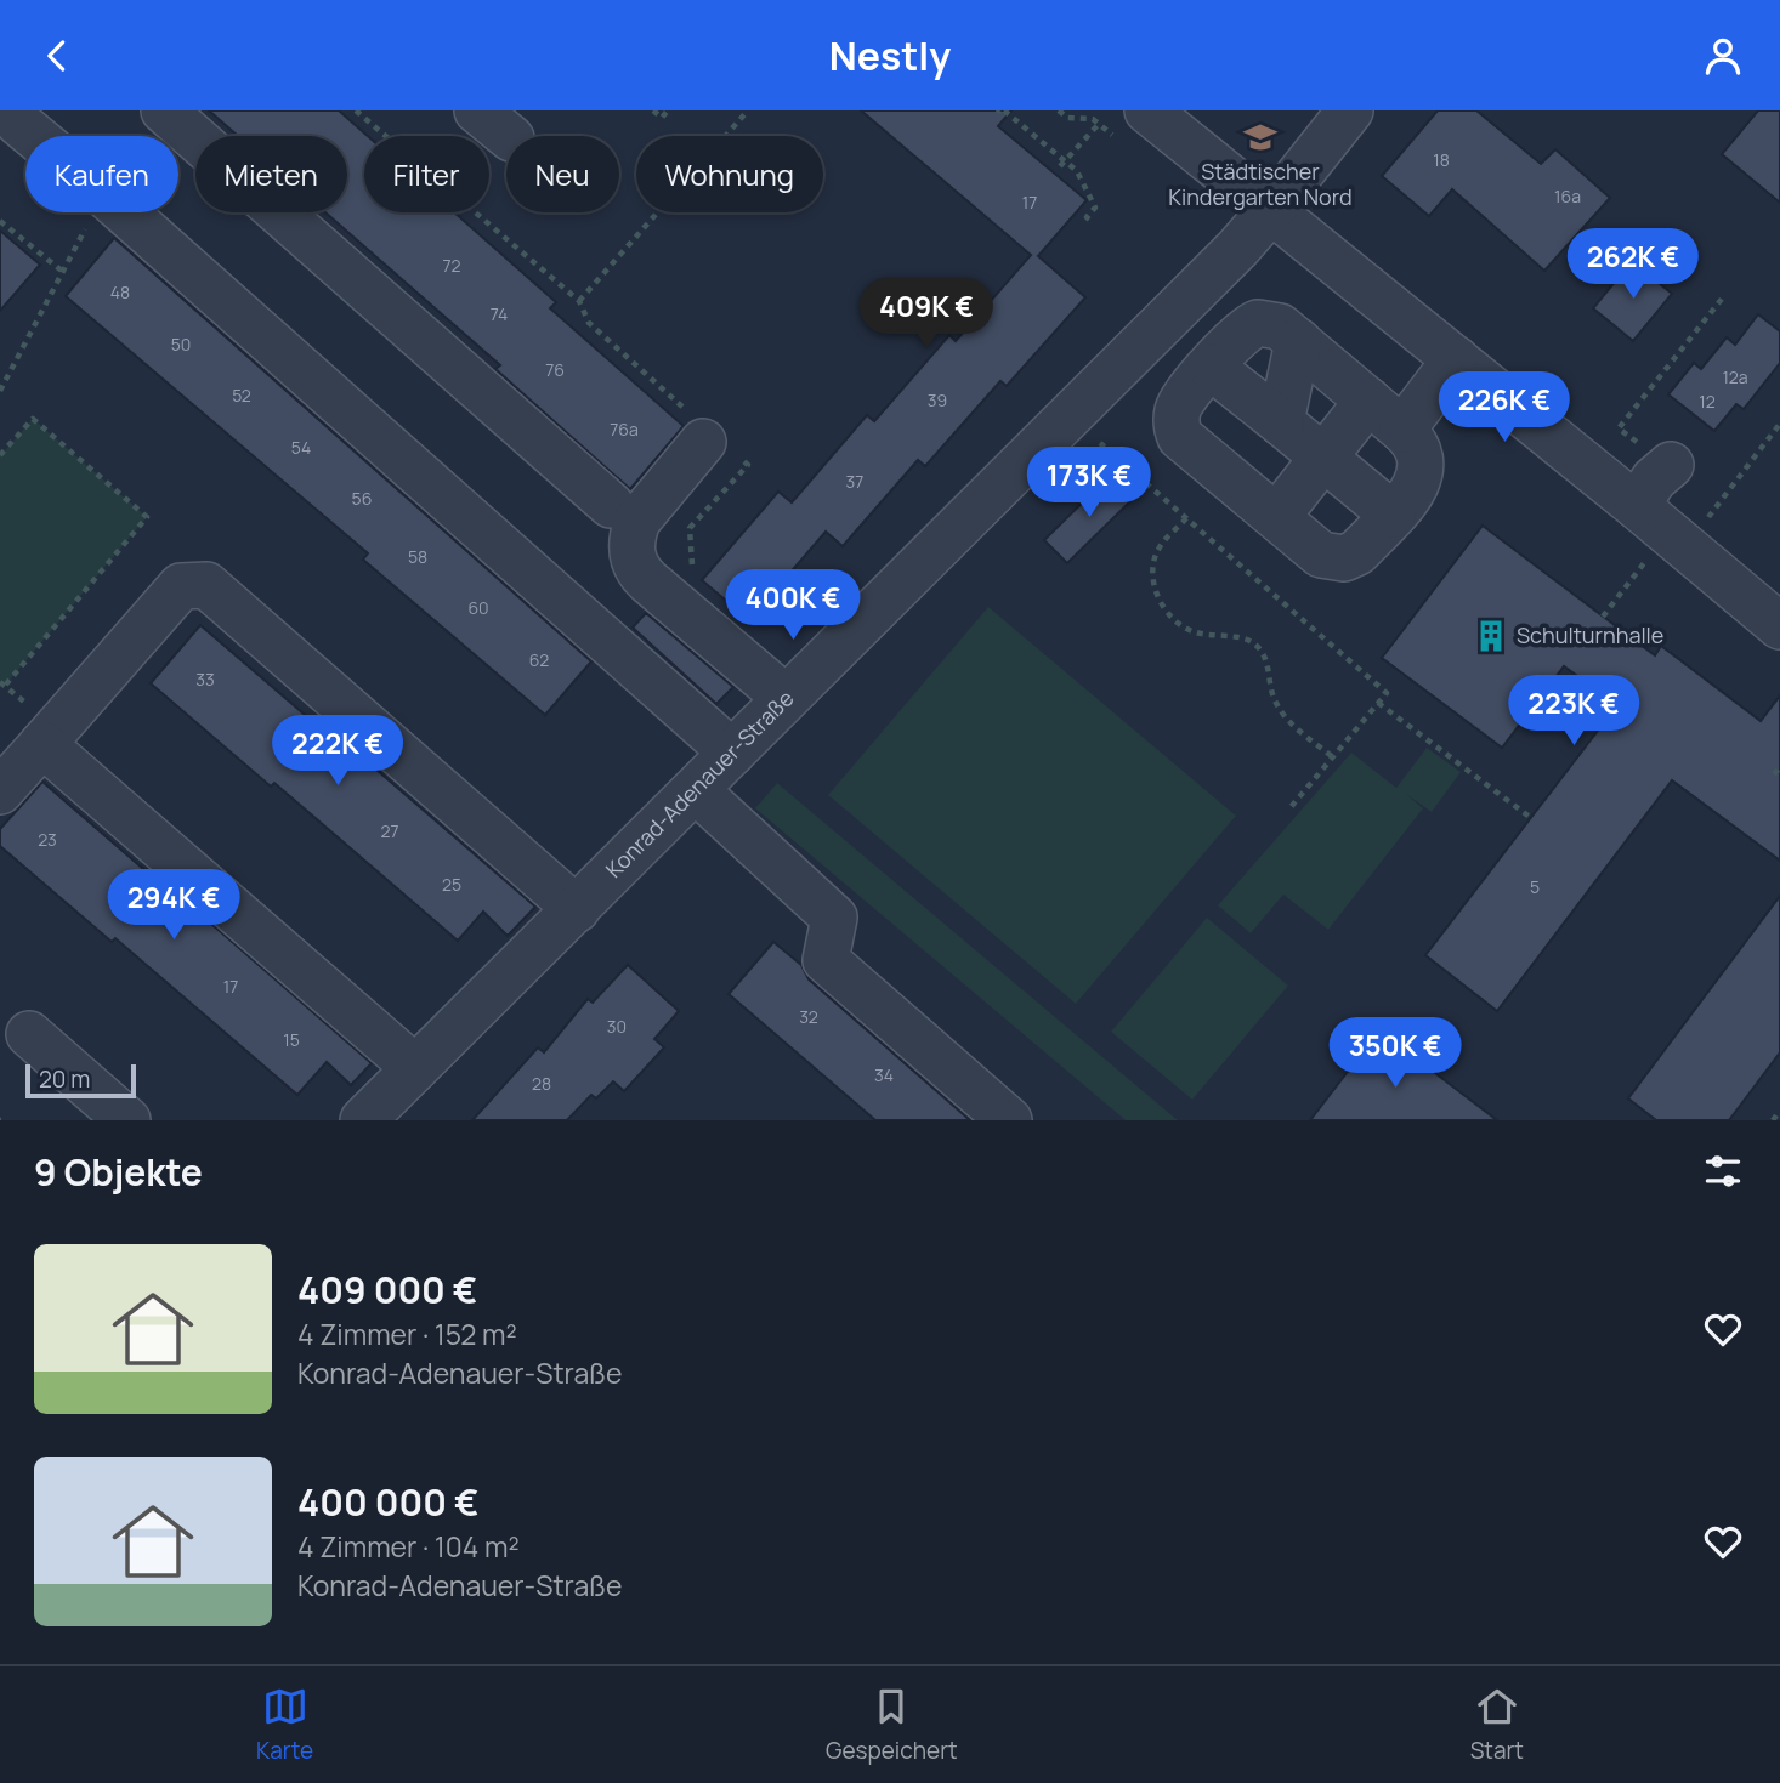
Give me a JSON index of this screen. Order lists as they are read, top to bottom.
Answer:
{
  "streets": {
    "street": ["Konrad-Adenauer-Straße"]
  },
  "places": {
    "school or university": ["Städtischer Kindergarten Nord"],
    "building": ["Schulturnhalle"]
  },
  "house_numbers": [
    "18",
    "16a",
    "17",
    "72",
    "48",
    "74",
    "50",
    "76",
    "12a",
    "52",
    "39",
    "12",
    "76a",
    "54",
    "37",
    "56",
    "58",
    "60",
    "62",
    "33",
    "27",
    "23",
    "25",
    "5",
    "17",
    "32",
    "30",
    "15",
    "34",
    "28"
  ],
  "scale_bar": "20 m",
  "page": {
    "header": "Nestly",
    "chip": [
      "Kaufen",
      "Mieten",
      "Filter",
      "Neu",
      "Wohnung"
    ],
    "price": [
      "262K €",
      "409K €",
      "226K €",
      "173K €",
      "400K €",
      "223K €",
      "222K €",
      "294K €",
      "350K €"
    ],
    "scale": "20 m",
    "heading": "9 Objekte",
    "list": [
      {
        "name": "409 000 €",
        "note": "4 Zimmer · 152 m² · Konrad-Adenauer-Straße"
      },
      {
        "name": "400 000 €",
        "note": "4 Zimmer · 104 m² · Konrad-Adenauer-Straße"
      }
    ],
    "tabs": ["Karte", "Gespeichert", "Start"]
  }
}
